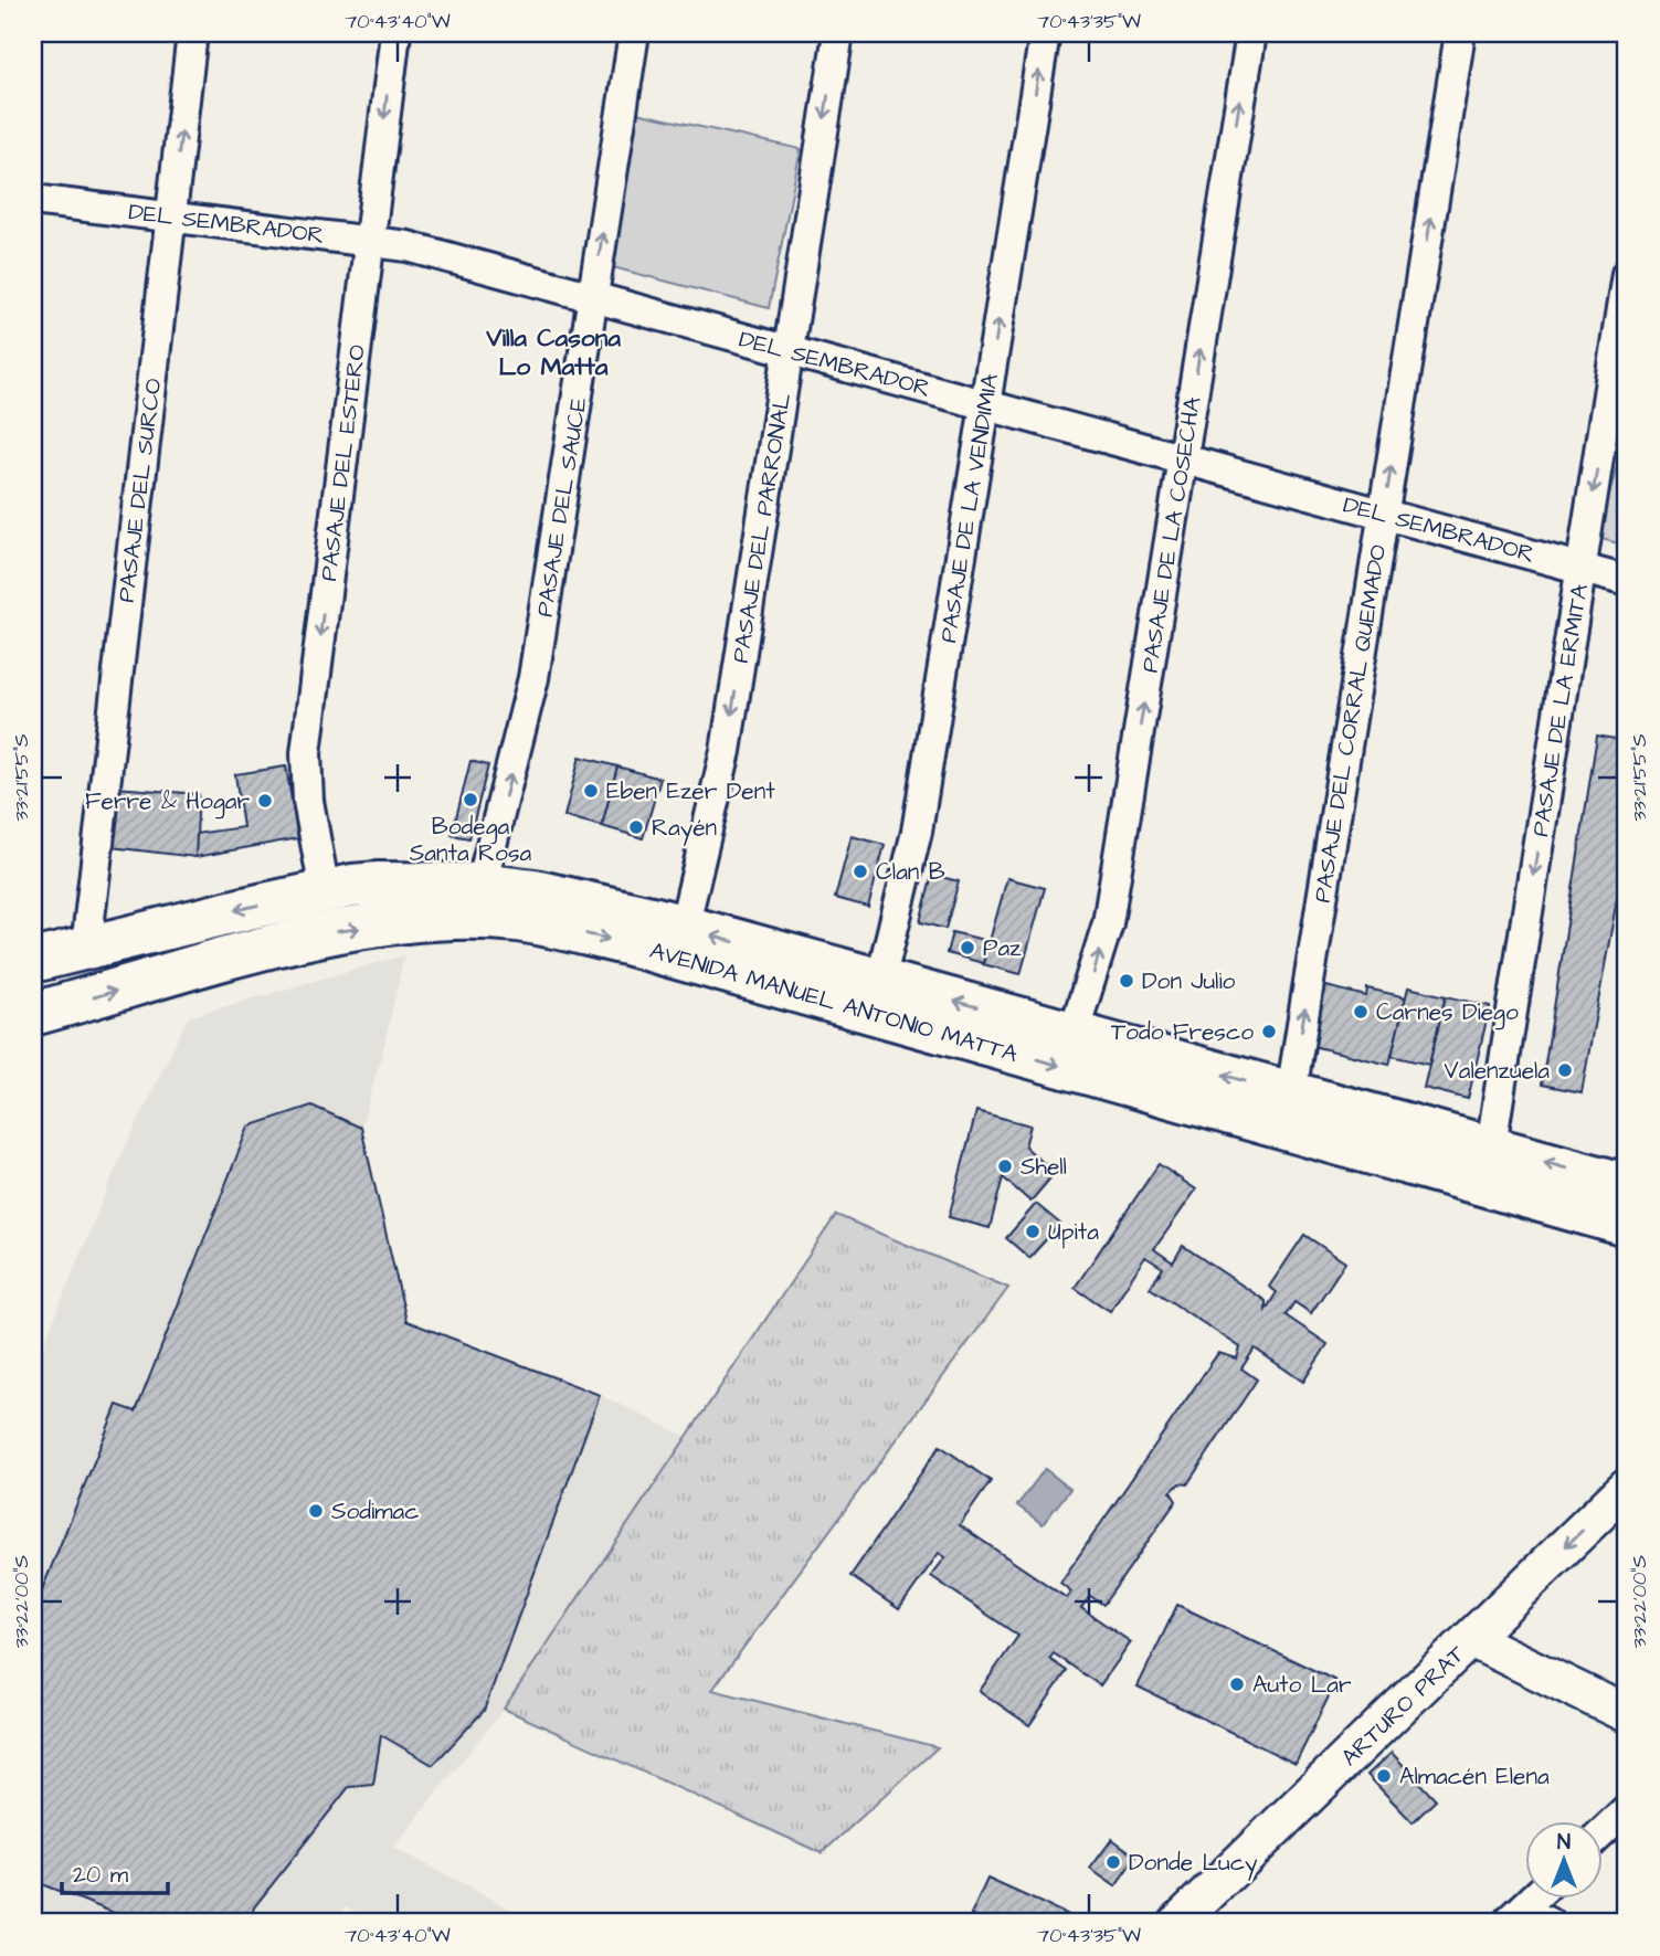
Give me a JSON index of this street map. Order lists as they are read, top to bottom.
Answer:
{
  "streets": {
    "main road": ["AVENIDA MANUEL ANTONIO MATTA"],
    "street": [
      "DEL SEMBRADOR",
      "PASAJE DEL ESTERO",
      "PASAJE DEL SURCO",
      "PASAJE DEL SAUCE",
      "PASAJE DE LA VENDIMIA",
      "PASAJE DEL PARRONAL",
      "PASAJE DE LA COSECHA",
      "PASAJE DE LA ERMITA",
      "PASAJE DEL CORRAL QUEMADO",
      "ARTURO PRAT"
    ]
  },
  "crossings": [
    ["DEL SEMBRADOR", "PASAJE DEL ESTERO"],
    ["DEL SEMBRADOR", "PASAJE DEL SURCO"],
    ["DEL SEMBRADOR", "PASAJE DEL SAUCE"],
    ["DEL SEMBRADOR", "PASAJE DE LA VENDIMIA"],
    ["DEL SEMBRADOR", "PASAJE DEL PARRONAL"],
    ["DEL SEMBRADOR", "PASAJE DE LA COSECHA"],
    ["DEL SEMBRADOR", "PASAJE DE LA ERMITA"],
    ["DEL SEMBRADOR", "PASAJE DEL CORRAL QUEMADO"],
    ["PASAJE DEL ESTERO", "AVENIDA MANUEL ANTONIO MATTA"],
    ["PASAJE DEL SURCO", "AVENIDA MANUEL ANTONIO MATTA"],
    ["PASAJE DEL SAUCE", "AVENIDA MANUEL ANTONIO MATTA"],
    ["PASAJE DE LA VENDIMIA", "AVENIDA MANUEL ANTONIO MATTA"],
    ["PASAJE DEL PARRONAL", "AVENIDA MANUEL ANTONIO MATTA"],
    ["PASAJE DE LA COSECHA", "AVENIDA MANUEL ANTONIO MATTA"],
    ["PASAJE DE LA ERMITA", "AVENIDA MANUEL ANTONIO MATTA"],
    ["PASAJE DEL CORRAL QUEMADO", "AVENIDA MANUEL ANTONIO MATTA"]
  ],
  "one_way": [
    "PASAJE DEL ESTERO",
    "PASAJE DEL SAUCE",
    "PASAJE DE LA VENDIMIA",
    "PASAJE DEL PARRONAL",
    "PASAJE DE LA COSECHA",
    "PASAJE DE LA ERMITA",
    "PASAJE DEL CORRAL QUEMADO"
  ],
  "districts": ["Villa Casona Lo Matta"],
  "places": [
    "Eben Ezer Dent",
    "Bodega Santa Rosa",
    "Ferre & Hogar",
    "Rayén",
    "Clan B",
    "Paz",
    "Don Julio",
    "Carnes Diego",
    "Todo Fresco",
    "Valenzuela",
    "Shell",
    "Upita",
    "Sodimac",
    "Auto Lar",
    "Almacén Elena",
    "Donde Lucy"
  ],
  "scale_bar": "20 m",
  "north": "top",
  "coordinates": [
    "70°43'40\"W",
    "70°43'35\"W",
    "33°21'55\"S",
    "33°22'00\"S"
  ]
}
